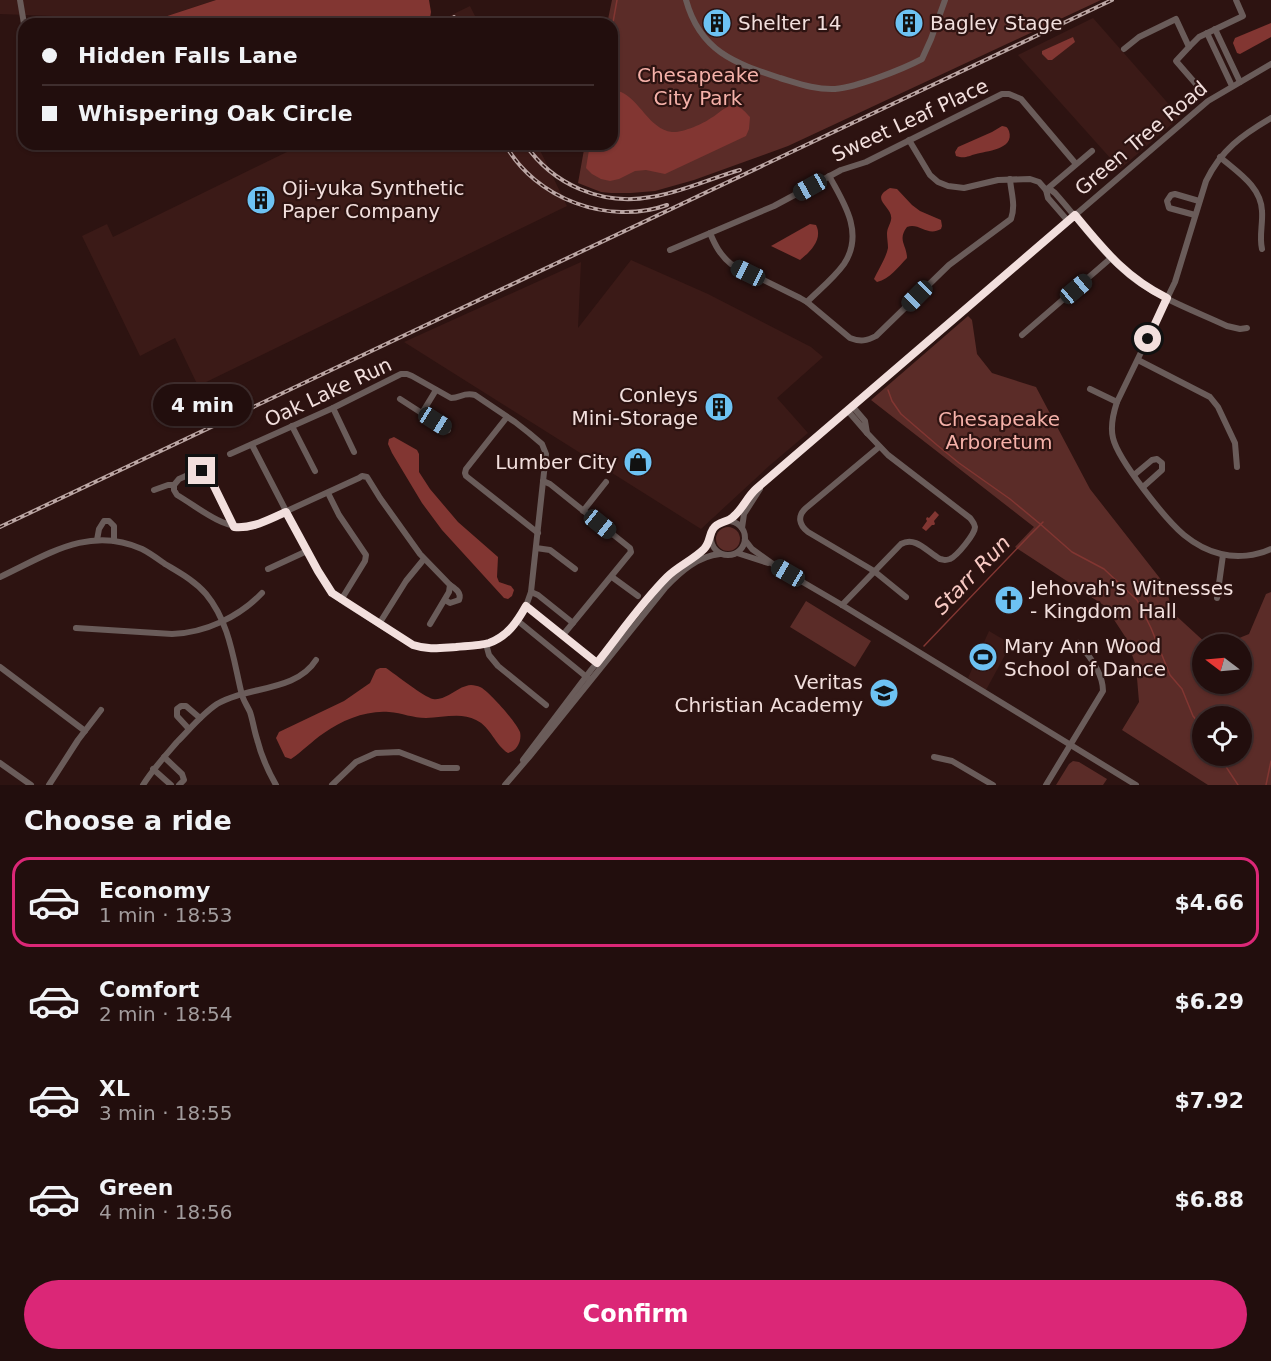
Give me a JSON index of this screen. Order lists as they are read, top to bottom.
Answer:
{
  "streets": {
    "street": ["Sweet Leaf Place", "Green Tree Road", "Oak Lake Run"]
  },
  "water": ["Starr Run"],
  "parks": ["Chesapeake City Park", "Chesapeake Arboretum"],
  "places": {
    "building": [
      "Shelter 14",
      "Bagley Stage",
      "Oji-yuka Synthetic Paper Company",
      "Conleys Mini-Storage"
    ],
    "shop": ["Lumber City"],
    "church": ["Jehovah's Witnesses - Kingdom Hall"],
    "sports": ["Mary Ann Wood School of Dance"],
    "school or university": ["Veritas Christian Academy"]
  },
  "north": "left",
  "page": {
    "banner": ["Hidden Falls Lane", "Whispering Oak Circle"],
    "bubble": "4 min",
    "heading": "Choose a ride",
    "list": [
      {
        "name": "Economy",
        "note": "1 min · 18:53",
        "value": "$4.66"
      },
      {
        "name": "Comfort",
        "note": "2 min · 18:54",
        "value": "$6.29"
      },
      {
        "name": "XL",
        "note": "3 min · 18:55",
        "value": "$7.92"
      },
      {
        "name": "Green",
        "note": "4 min · 18:56",
        "value": "$6.88"
      }
    ],
    "buttons": "Confirm"
  }
}
